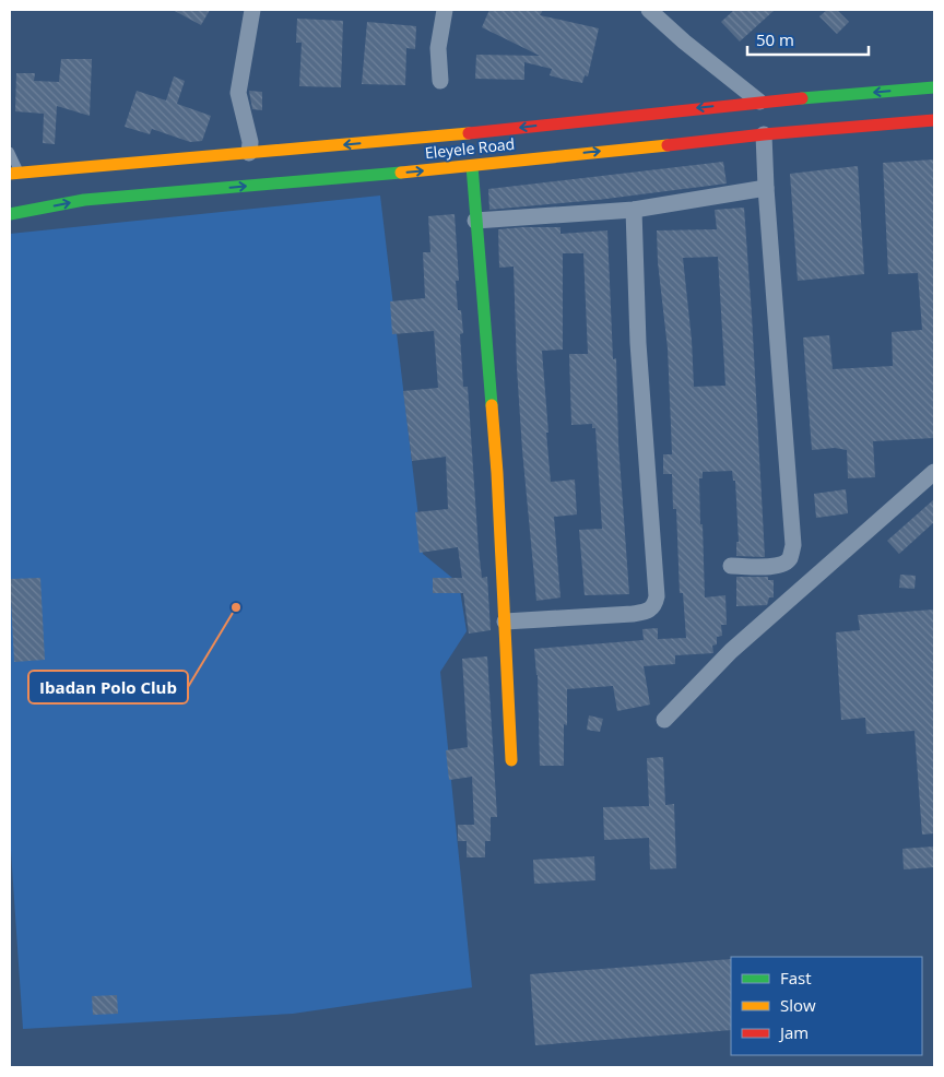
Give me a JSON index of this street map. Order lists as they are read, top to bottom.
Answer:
{
  "streets": {
    "main road": ["Eleyele Road"]
  },
  "places": ["Ibadan Polo Club"],
  "legend": ["Fast", "Slow", "Jam"],
  "scale_bar": "50 m"
}
